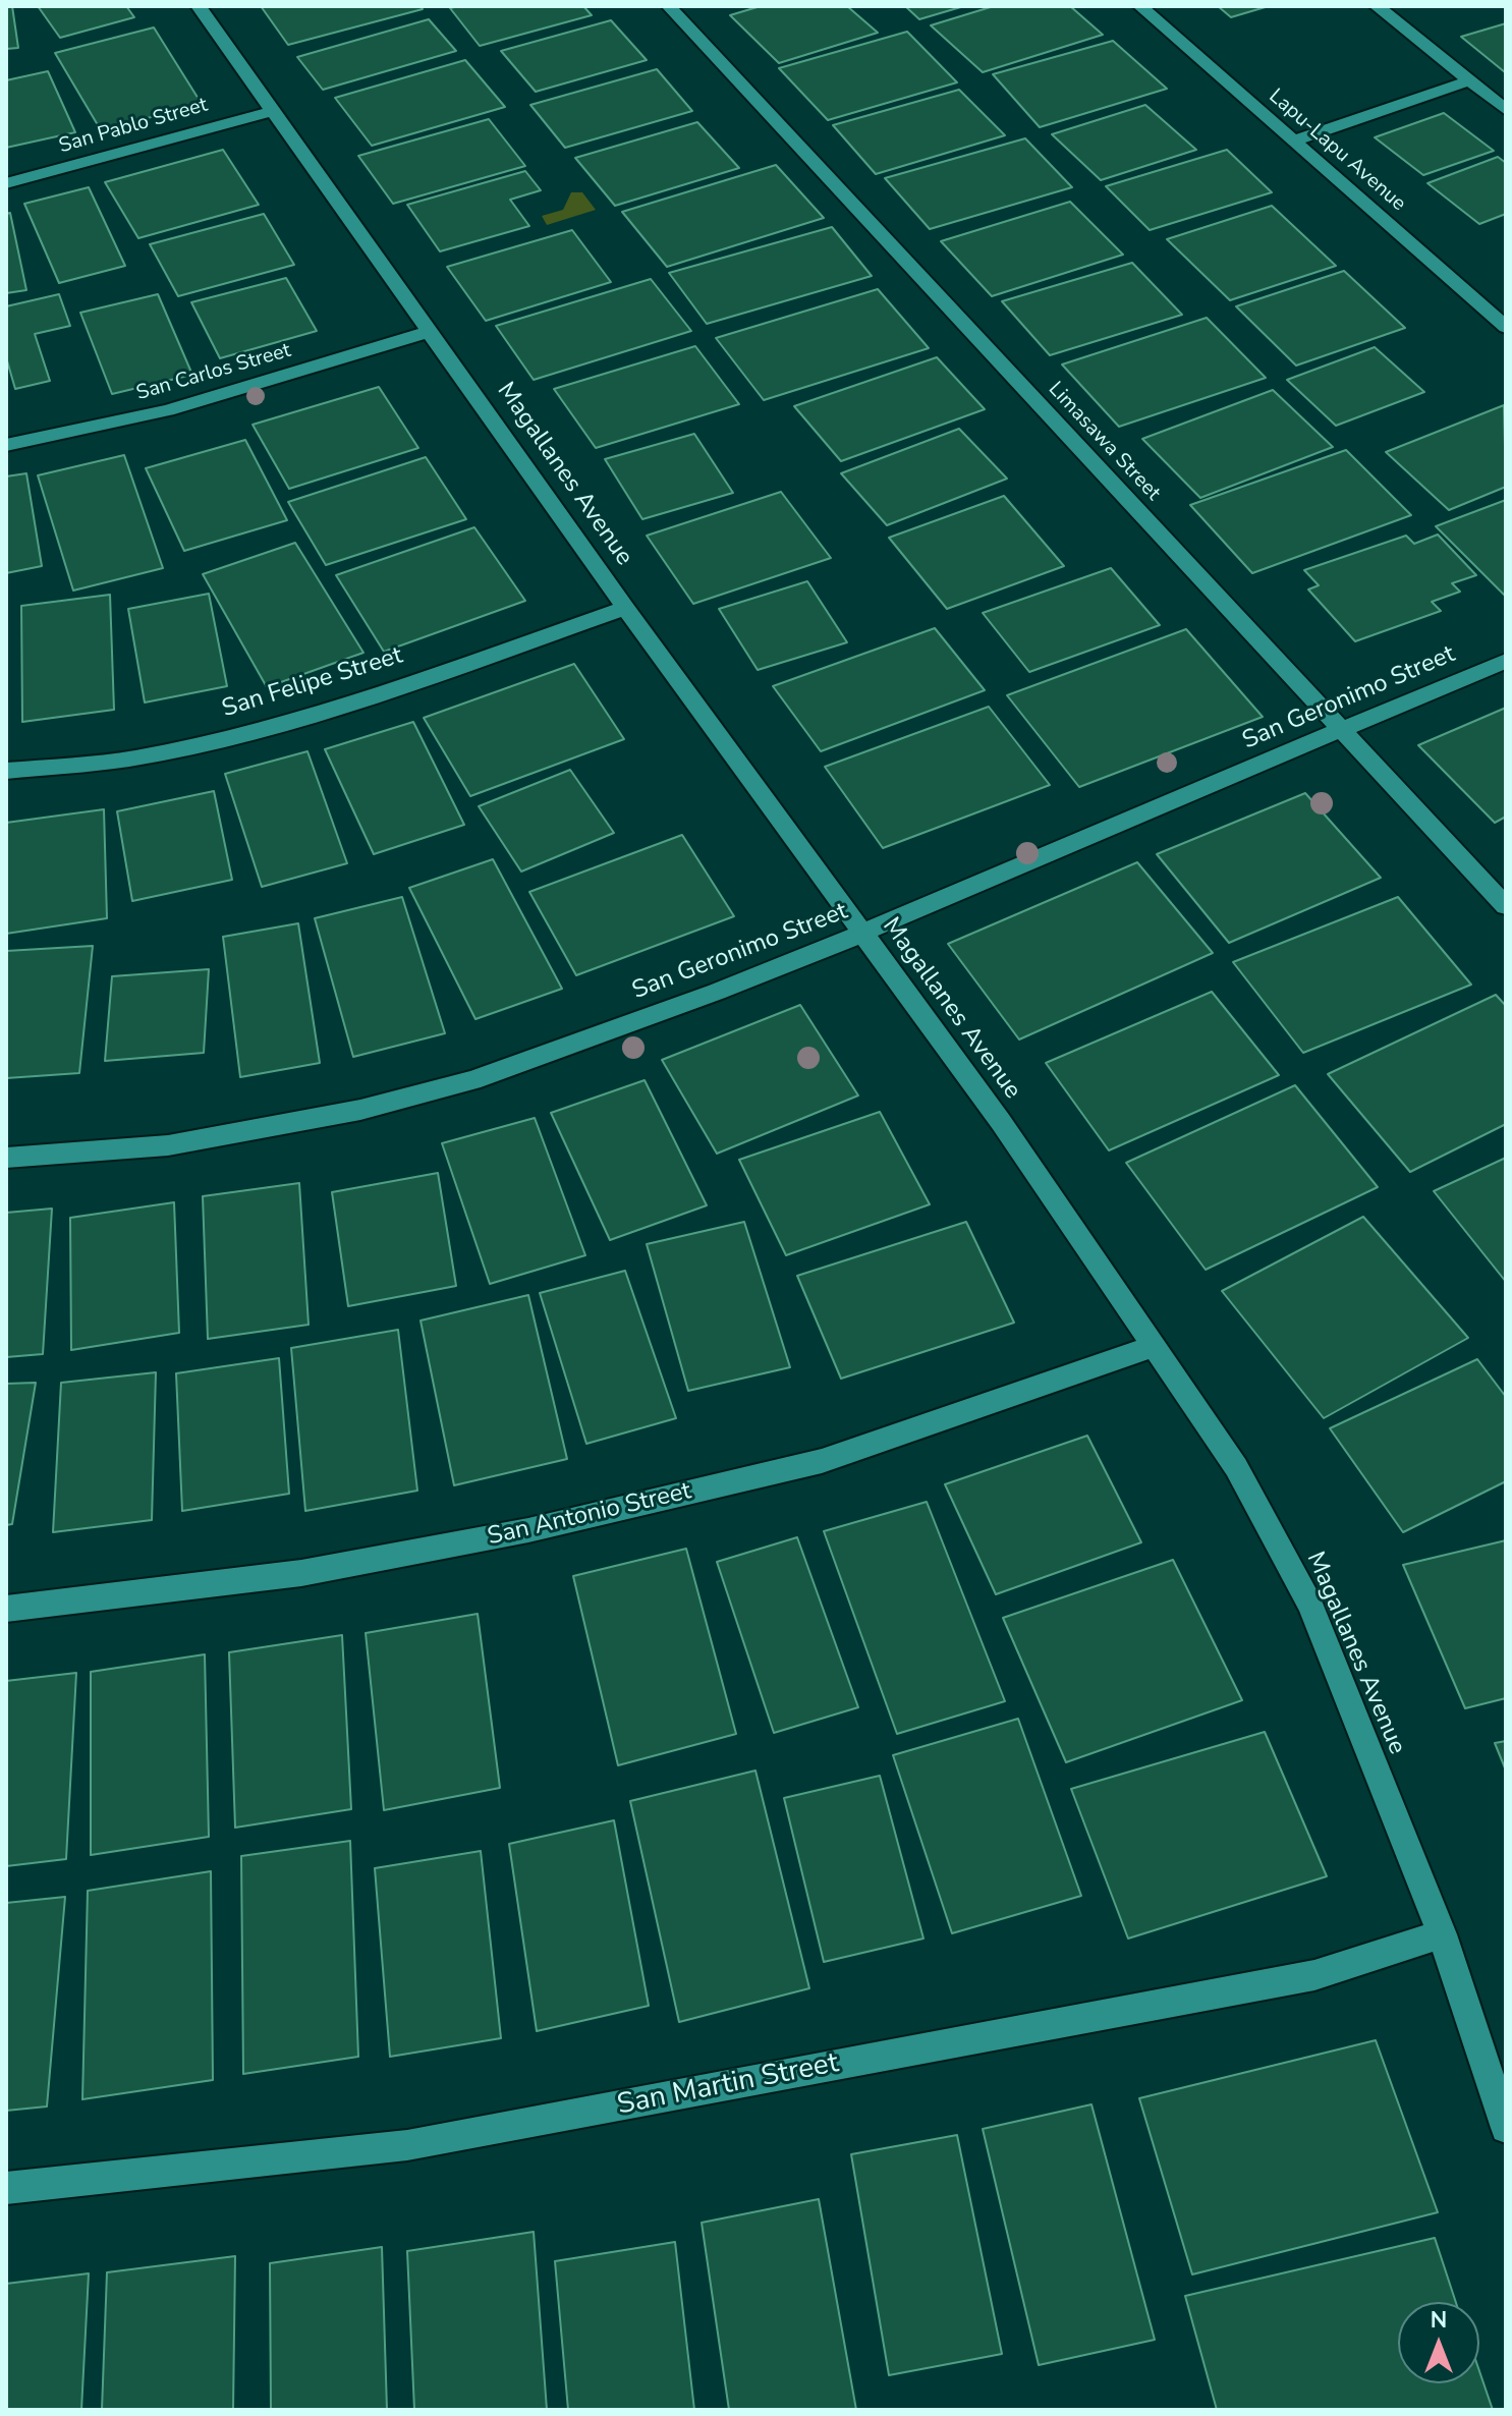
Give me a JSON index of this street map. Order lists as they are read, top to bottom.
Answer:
{
  "streets": {
    "street": [
      "San Pablo Street",
      "Lapu-Lapu Avenue",
      "San Carlos Street",
      "Limasawa Street",
      "Magallanes Avenue",
      "San Felipe Street",
      "San Geronimo Street",
      "San Antonio Street",
      "San Martin Street"
    ]
  },
  "crossings": [
    ["San Pablo Street", "Magallanes Avenue"],
    ["San Carlos Street", "Magallanes Avenue"],
    ["Limasawa Street", "San Geronimo Street"],
    ["Magallanes Avenue", "San Felipe Street"],
    ["Magallanes Avenue", "San Geronimo Street"],
    ["Magallanes Avenue", "San Antonio Street"],
    ["Magallanes Avenue", "San Martin Street"]
  ],
  "north": "top"
}
